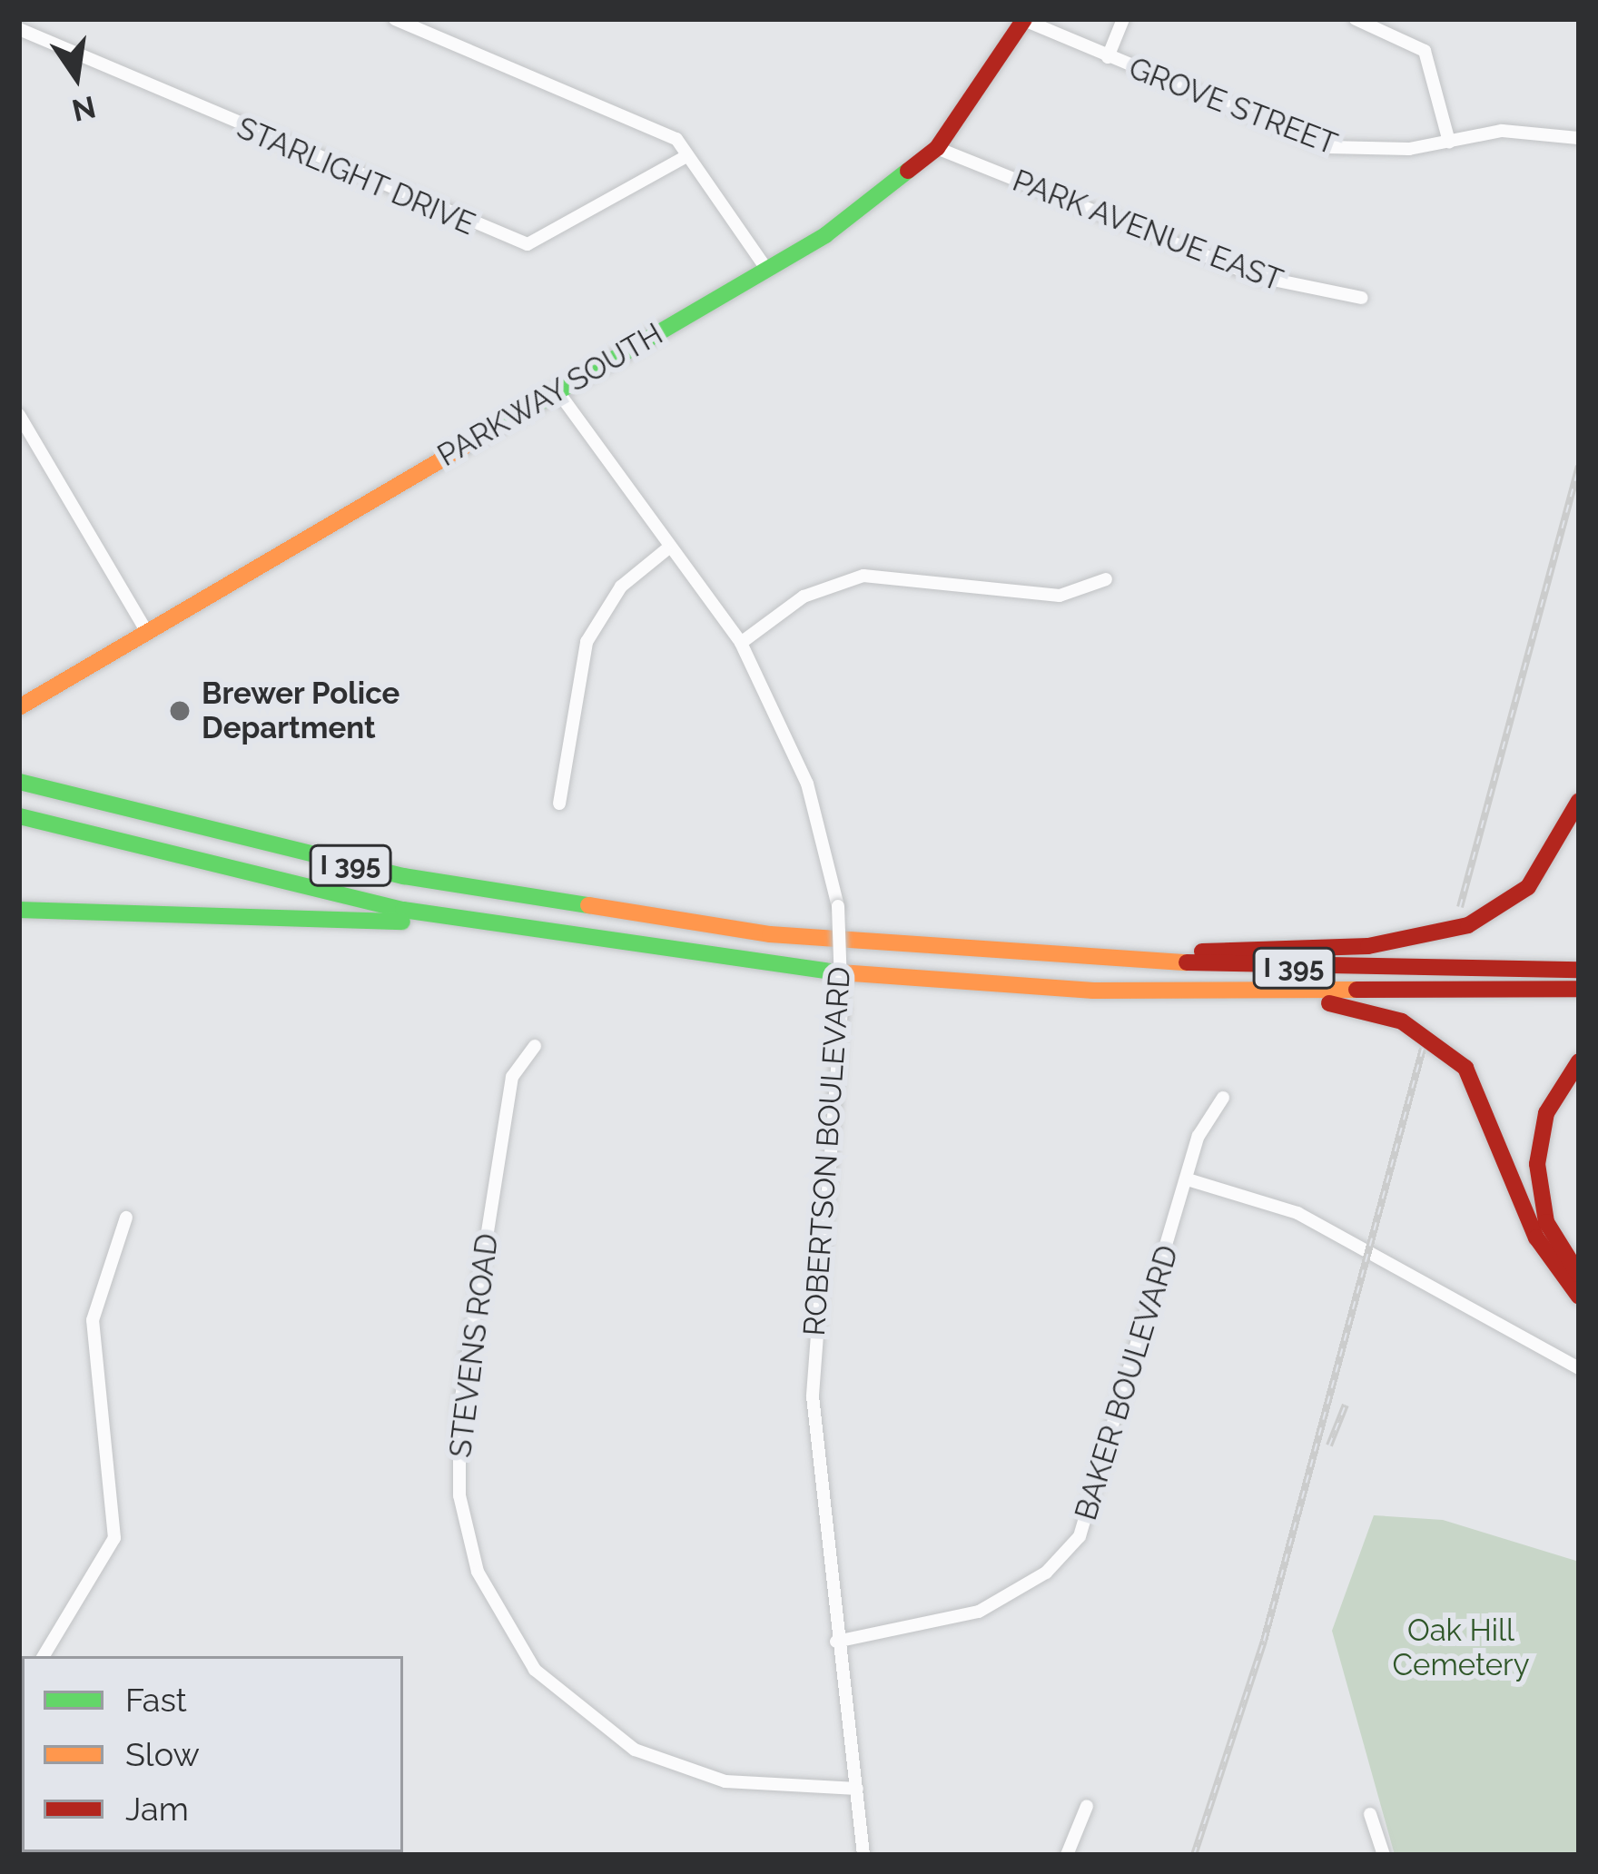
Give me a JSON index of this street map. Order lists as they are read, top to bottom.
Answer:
{
  "streets": {
    "main road": ["PARKWAY SOUTH", "I 395"],
    "street": [
      "GROVE STREET",
      "STARLIGHT DRIVE",
      "PARK AVENUE EAST",
      "ROBERTSON BOULEVARD",
      "STEVENS ROAD",
      "BAKER BOULEVARD"
    ]
  },
  "crossings": [
    ["GROVE STREET", "PARKWAY SOUTH"],
    ["PARK AVENUE EAST", "PARKWAY SOUTH"],
    ["PARKWAY SOUTH", "ROBERTSON BOULEVARD"],
    ["ROBERTSON BOULEVARD", "STEVENS ROAD"],
    ["ROBERTSON BOULEVARD", "BAKER BOULEVARD"]
  ],
  "parks": ["Oak Hill Cemetery"],
  "places": ["Brewer Police Department"],
  "legend": ["Fast", "Slow", "Jam"],
  "north": "bottom"
}
